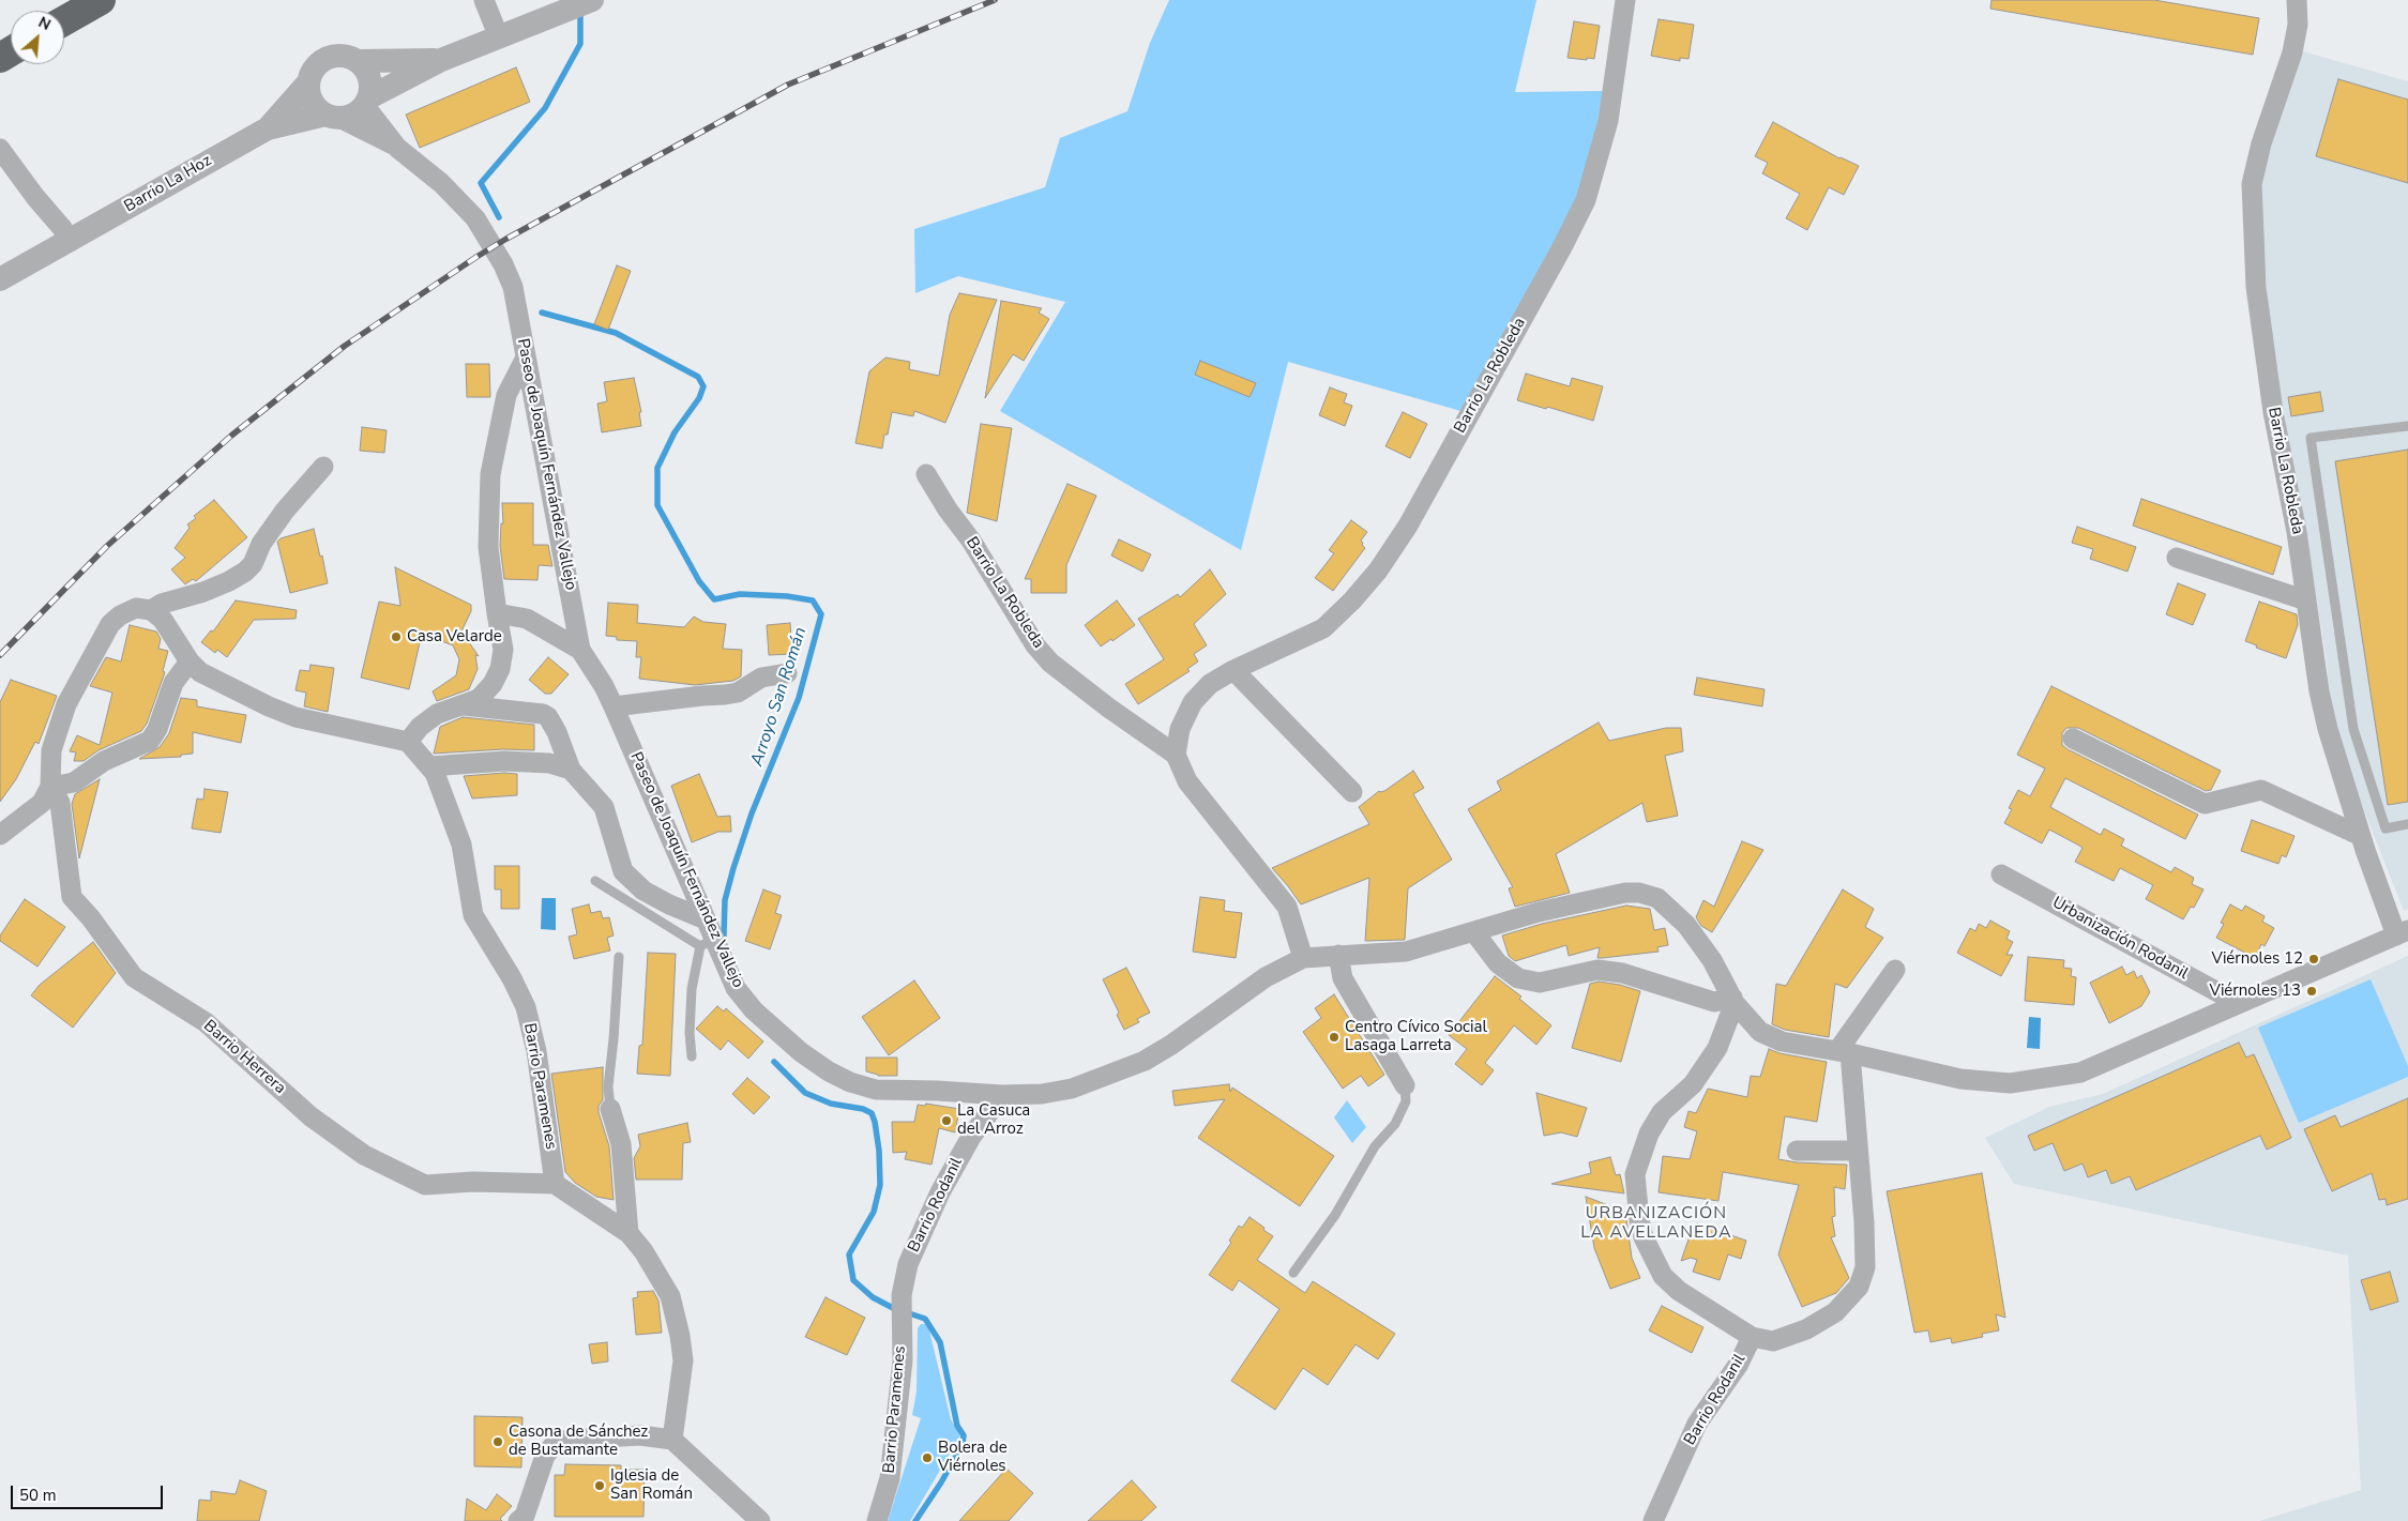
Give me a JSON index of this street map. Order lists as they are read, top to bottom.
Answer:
{
  "streets": {
    "street": [
      "Barrio La Hoz",
      "Barrio La Robleda",
      "Paseo de Joaquín Fernández Vallejo",
      "Urbanización Rodanil",
      "Barrio Herrera",
      "Barrio Paramenes",
      "Barrio Rodanil"
    ]
  },
  "crossings": [
    ["Barrio La Hoz", "Paseo de Joaquín Fernández Vallejo"],
    ["Barrio La Robleda", "Paseo de Joaquín Fernández Vallejo"],
    ["Paseo de Joaquín Fernández Vallejo", "Urbanización Rodanil"],
    ["Paseo de Joaquín Fernández Vallejo", "Barrio Rodanil"],
    ["Barrio Herrera", "Barrio Paramenes"],
    ["Barrio Paramenes", "Barrio Rodanil"]
  ],
  "districts": ["URBANIZACIÓN LA AVELLANEDA"],
  "water": ["Arroyo San Román"],
  "places": [
    "Casa Velarde",
    "Viérnoles 12",
    "Viérnoles 13",
    "Centro Cívico Social Lasaga Larreta",
    "La Casuca del Arroz",
    "Casona de Sánchez de Bustamante",
    "Bolera de Viérnoles",
    "Iglesia de San Román"
  ],
  "scale_bar": "50 m",
  "north": "top right"
}
